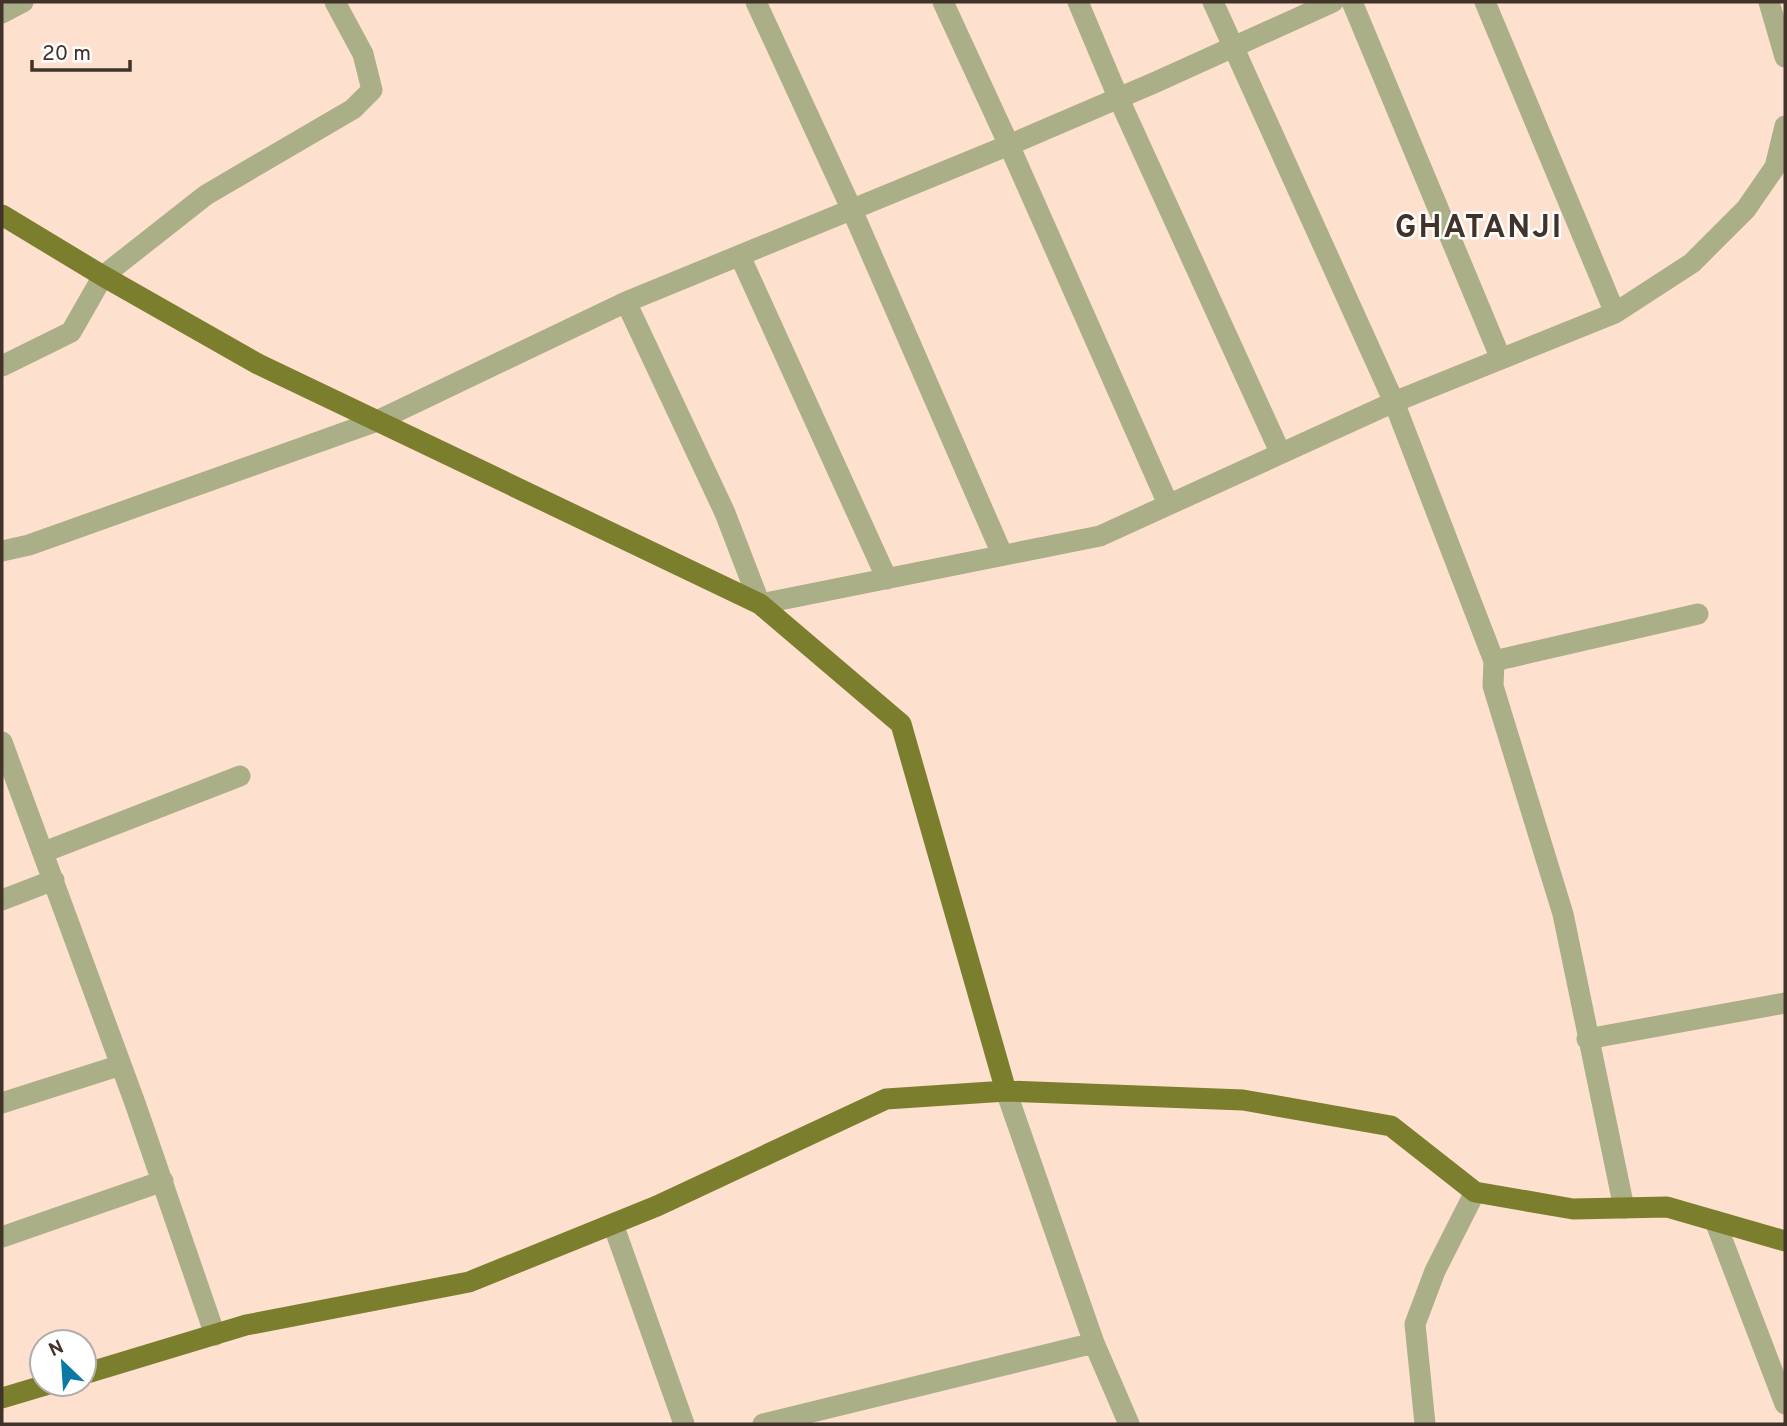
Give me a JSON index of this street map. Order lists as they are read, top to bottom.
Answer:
{
  "districts": ["GHATANJI"],
  "scale_bar": "20 m",
  "north": "top left"
}
